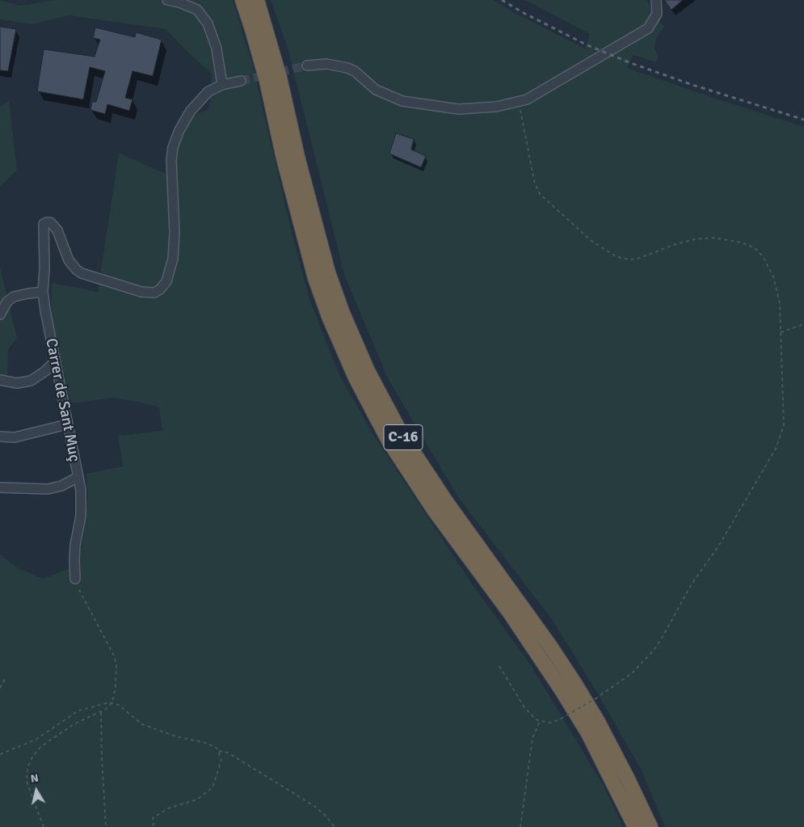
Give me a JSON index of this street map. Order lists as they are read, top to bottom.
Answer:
{
  "streets": {
    "highway": ["C-16"],
    "street": ["Carrer de Sant Muç"]
  },
  "north": "top"
}
